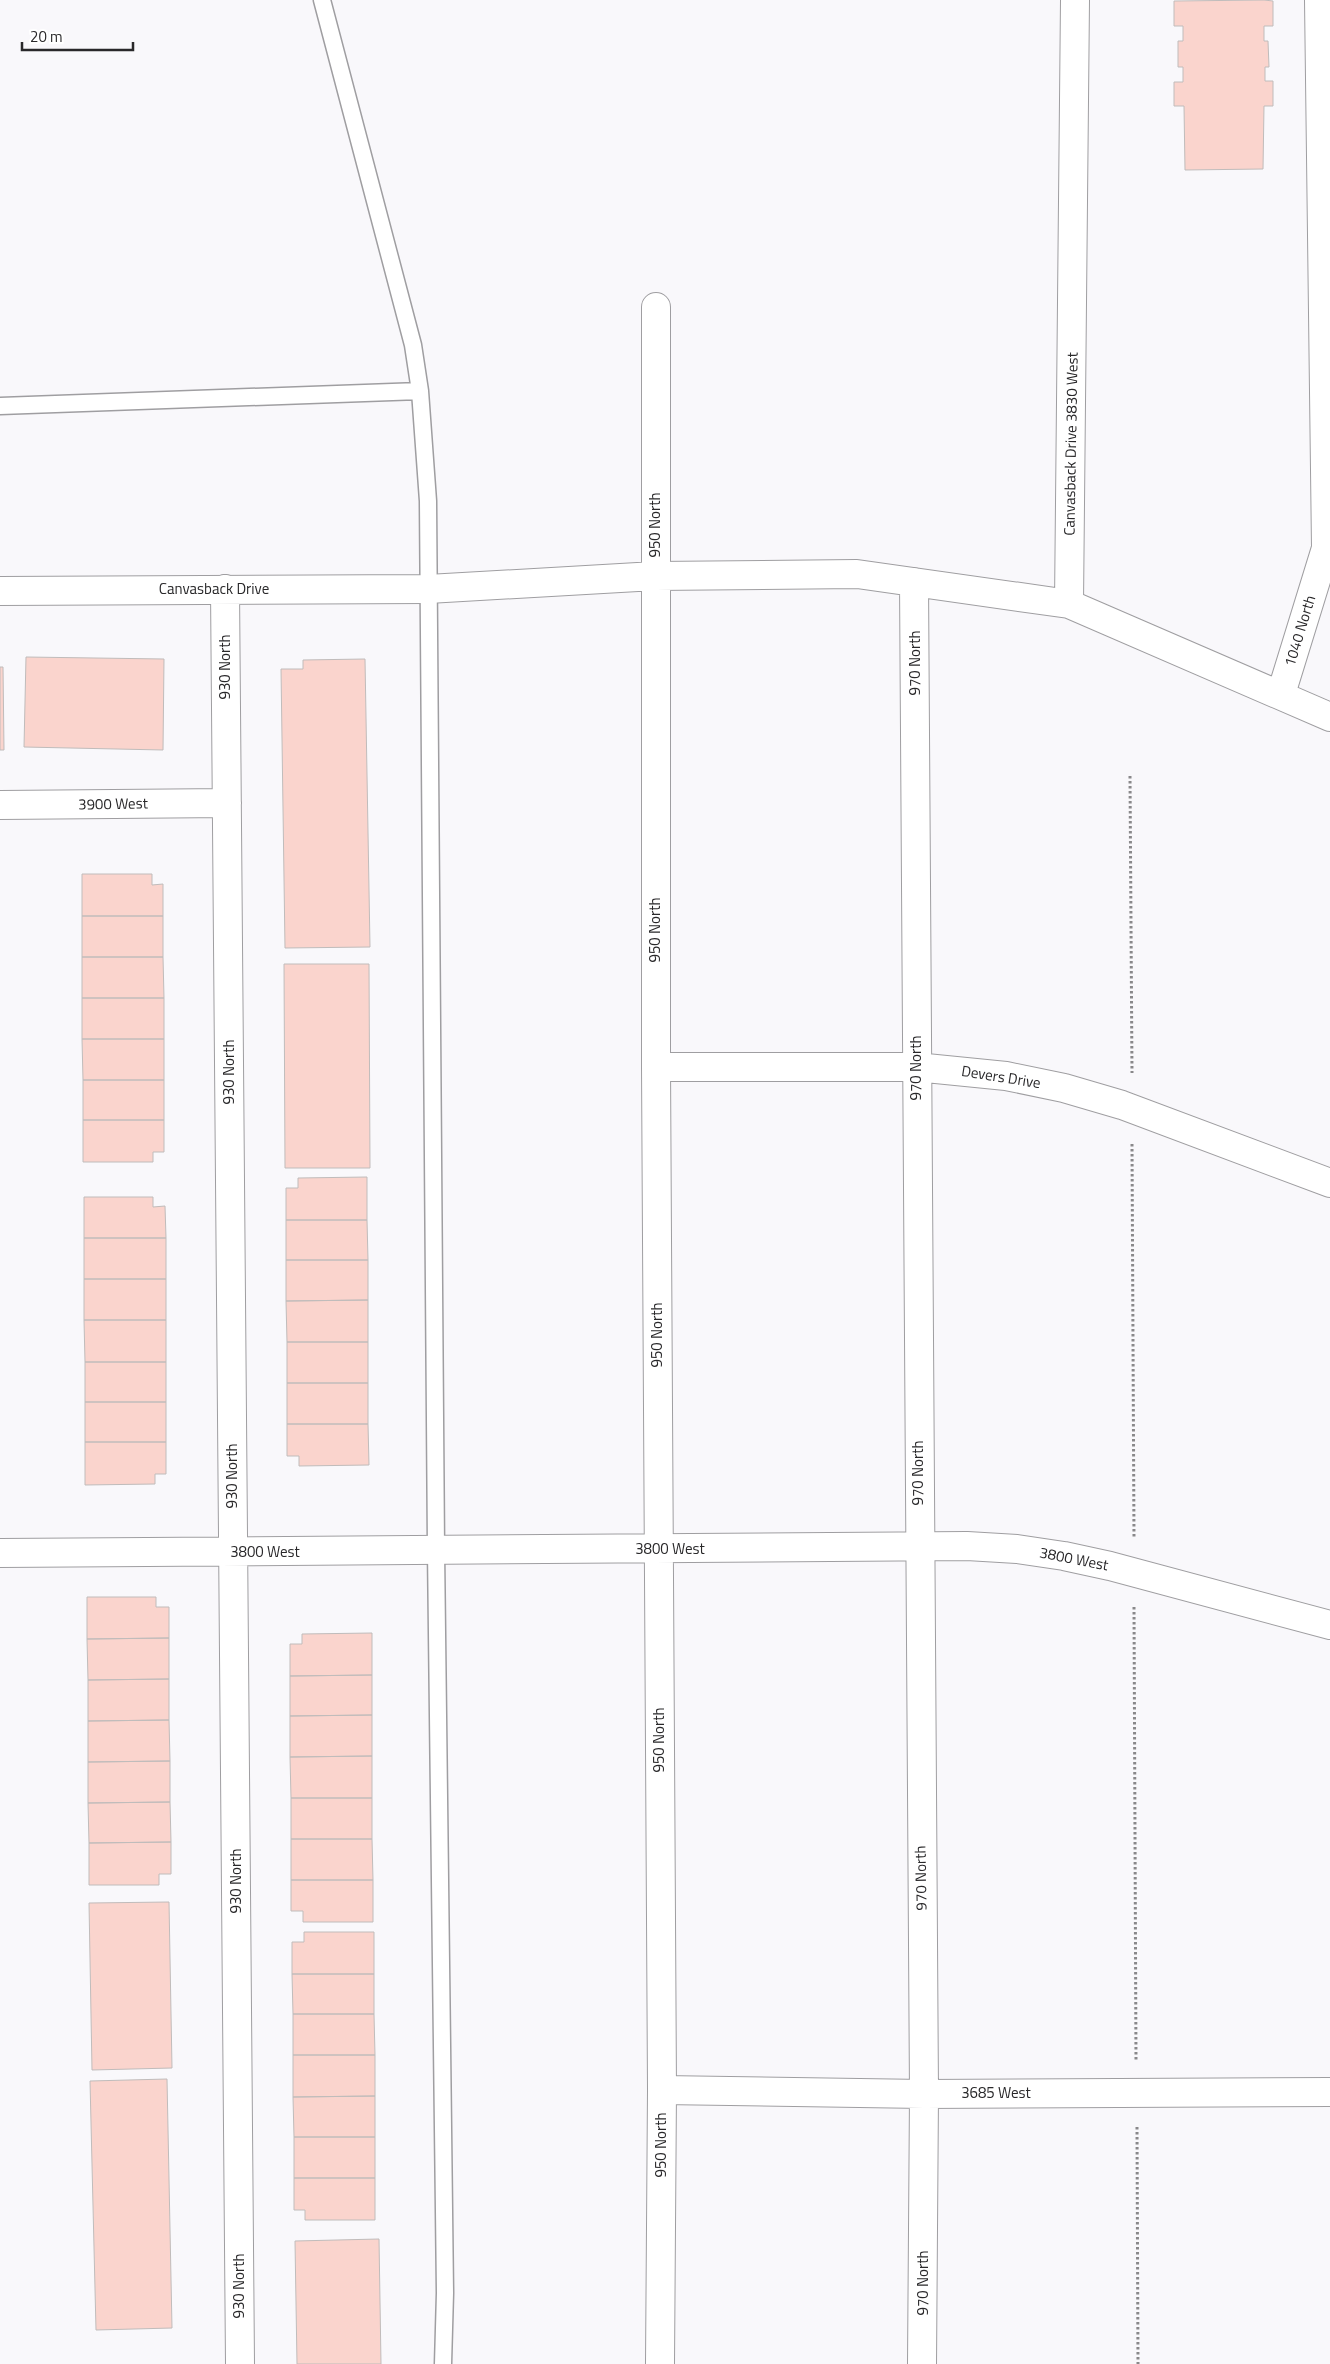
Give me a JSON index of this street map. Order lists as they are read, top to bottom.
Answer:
{
  "streets": {
    "street": [
      "Canvasback Drive 3830 West",
      "950 North",
      "Canvasback Drive",
      "1040 North",
      "970 North",
      "930 North",
      "3900 West",
      "Devers Drive",
      "3800 West",
      "3685 West"
    ]
  },
  "crossings": [
    ["Canvasback Drive 3830 West", "Canvasback Drive"],
    ["950 North", "Canvasback Drive"],
    ["950 North", "Devers Drive"],
    ["950 North", "3800 West"],
    ["950 North", "3685 West"],
    ["Canvasback Drive", "970 North"],
    ["Canvasback Drive", "930 North"],
    ["970 North", "Devers Drive"],
    ["970 North", "3800 West"],
    ["970 North", "3685 West"],
    ["930 North", "3900 West"],
    ["930 North", "3800 West"]
  ],
  "scale_bar": "20 m"
}
